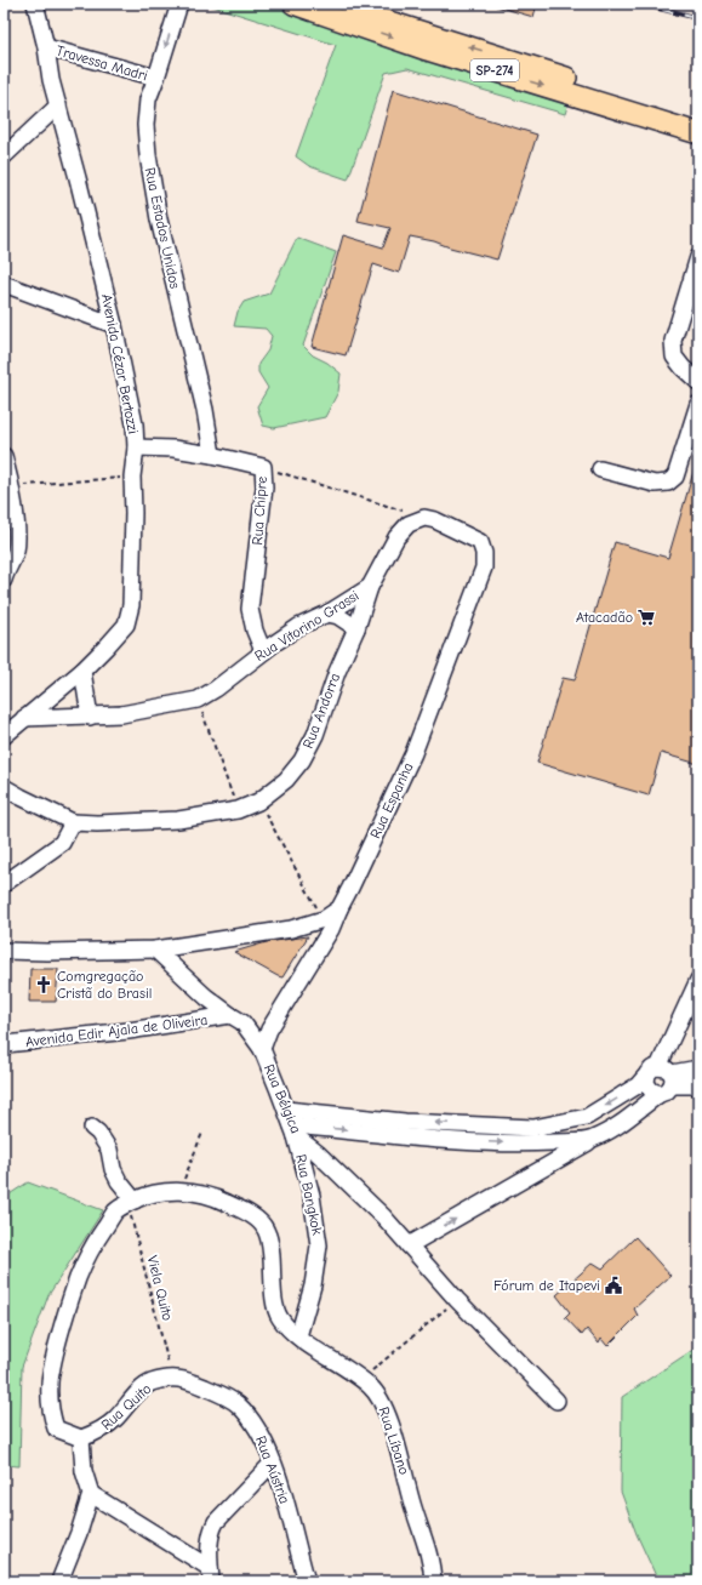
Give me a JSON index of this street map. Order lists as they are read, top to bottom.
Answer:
{
  "streets": {
    "main road": ["SP-274"],
    "street": [
      "Travessa Madri",
      "Rua Estados Unidos",
      "Avenida Cézar Bertozzi",
      "Rua Chipre",
      "Rua Vitorino Grassi",
      "Rua Andorra",
      "Rua Espanha",
      "Avenida Edir Ajala de Oliveira",
      "Rua Bélgica",
      "Rua Bangkok",
      "Rua Quito",
      "Rua Líbano",
      "Rua Aústria"
    ],
    "path": ["Viela Quito"]
  },
  "crossings": [
    ["Travessa Madri", "Rua Estados Unidos"],
    ["Travessa Madri", "Avenida Cézar Bertozzi"],
    ["Rua Estados Unidos", "Rua Chipre"],
    ["Avenida Cézar Bertozzi", "Rua Chipre"],
    ["Avenida Cézar Bertozzi", "Rua Vitorino Grassi"],
    ["Rua Chipre", "Rua Vitorino Grassi"],
    ["Rua Vitorino Grassi", "Rua Andorra"],
    ["Rua Andorra", "Rua Espanha"],
    ["Rua Espanha", "Rua Bélgica"],
    ["Avenida Edir Ajala de Oliveira", "Rua Bélgica"],
    ["Rua Bélgica", "Rua Bangkok"],
    ["Rua Bangkok", "Rua Líbano"],
    ["Viela Quito", "Rua Quito"],
    ["Viela Quito", "Rua Líbano"],
    ["Viela Quito", "Rua Aústria"],
    ["Rua Quito", "Rua Aústria"]
  ],
  "places": {
    "supermarket": ["Atacadão"],
    "church": ["Comgregação Cristã do Brasil"],
    "public building": ["Fórum de Itapevi"]
  }
}
